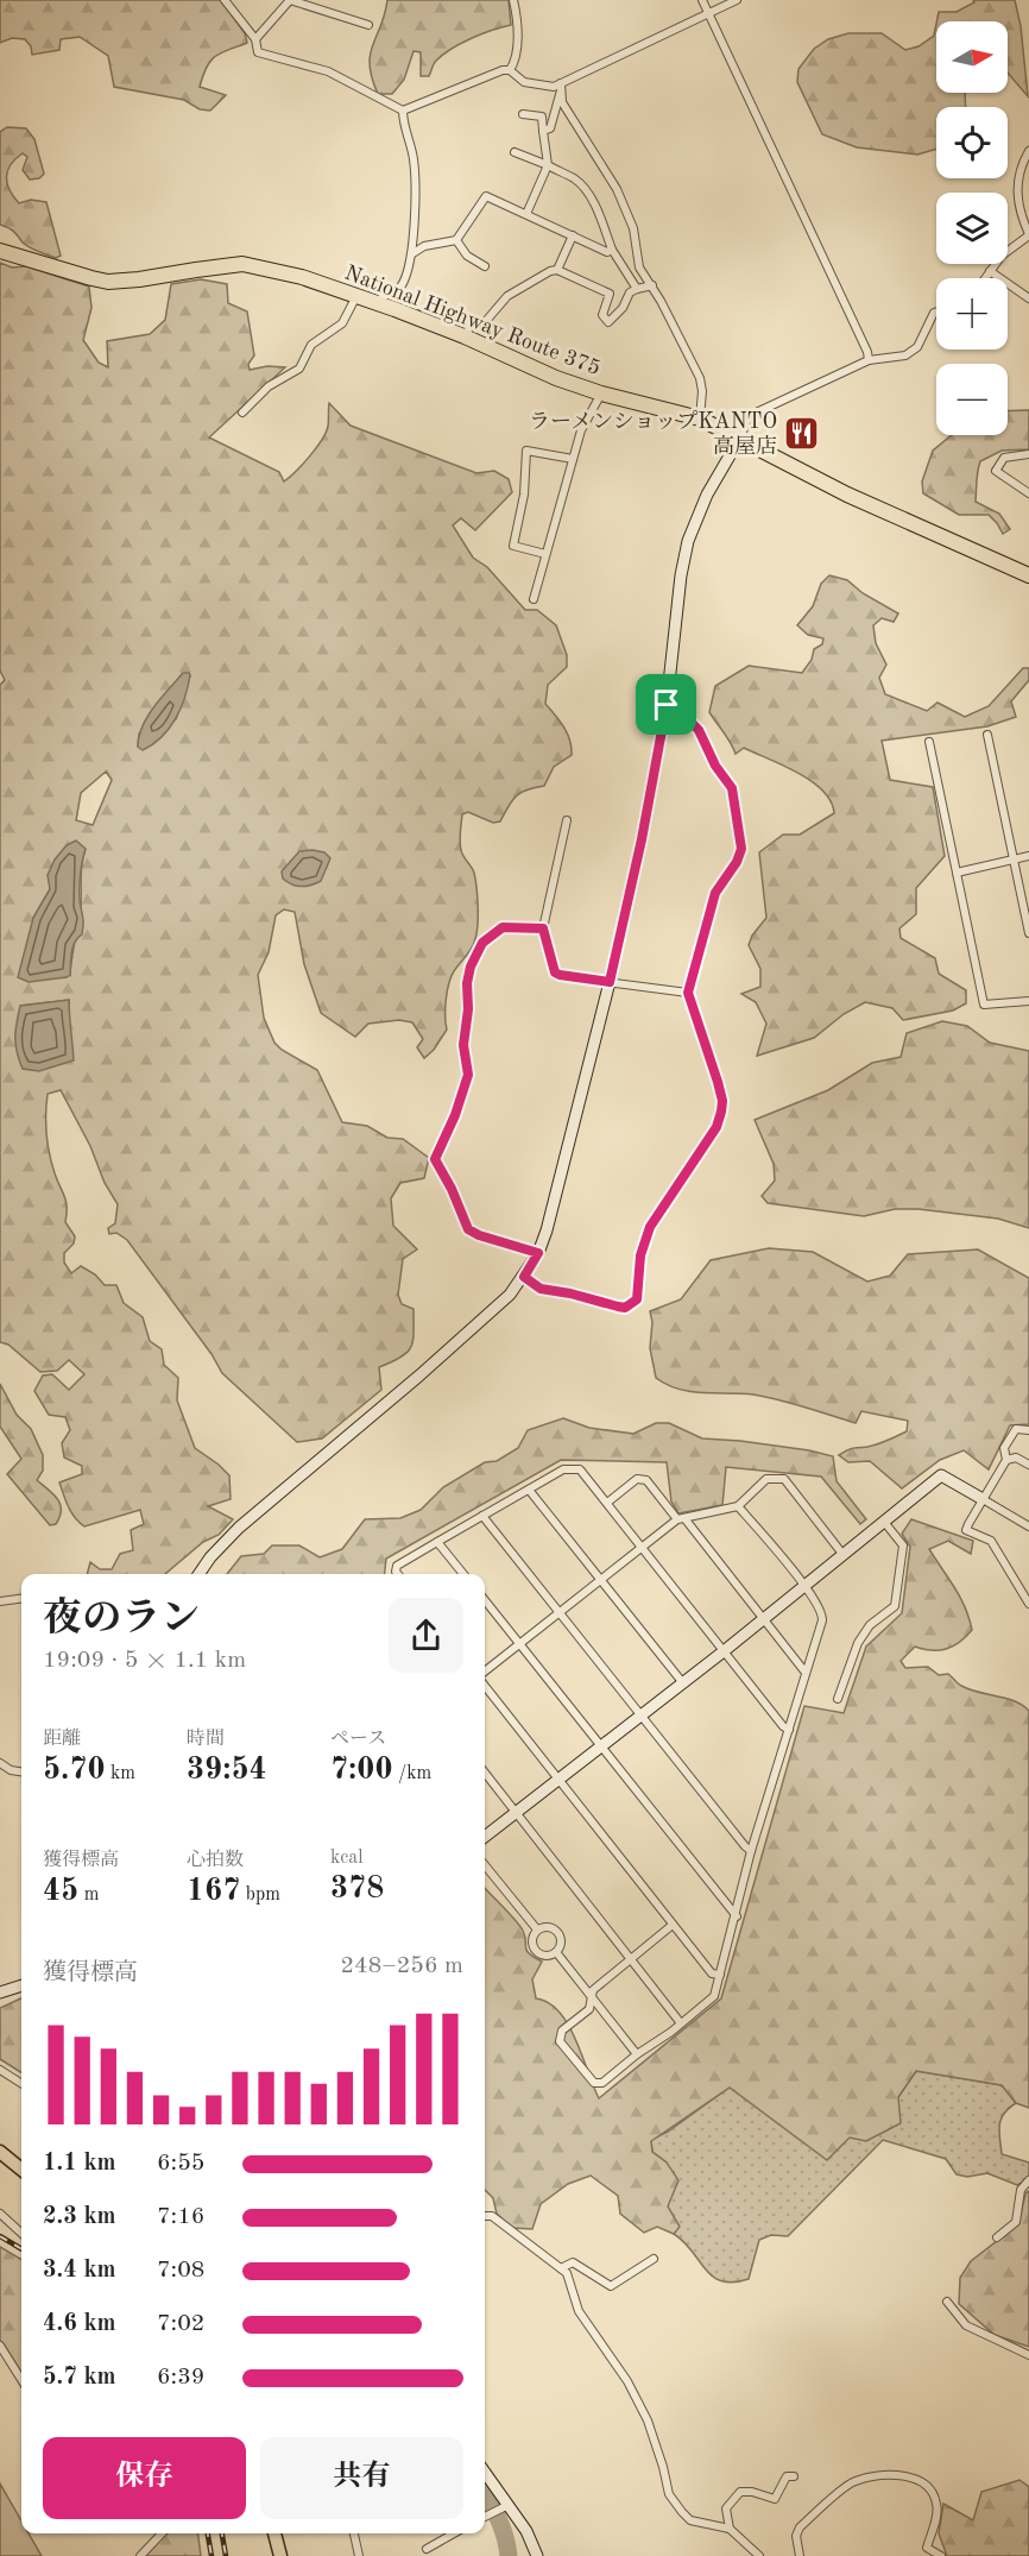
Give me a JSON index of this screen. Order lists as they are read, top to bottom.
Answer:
{
  "streets": {
    "highway": ["National Highway Route 375"]
  },
  "places": {
    "restaurant": ["ラーメンショップKANTO 高屋店"]
  },
  "north": "right",
  "page": {
    "map_buttons": ["+", "−"],
    "heading": ["夜のラン", "19:09 · 5 × 1.1 km"],
    "stats": [
      ["距離", "5.70 km"],
      ["時間", "39:54"],
      ["ペース", "7:00 /km"],
      ["獲得標高", "45 m"],
      ["心拍数", "167 bpm"],
      ["kcal", "378"]
    ],
    "chart": ["獲得標高", "248–256 m"],
    "list": [
      {
        "name": "1.1 km",
        "note": "6:55"
      },
      {
        "name": "2.3 km",
        "note": "7:16"
      },
      {
        "name": "3.4 km",
        "note": "7:08"
      },
      {
        "name": "4.6 km",
        "note": "7:02"
      },
      {
        "name": "5.7 km",
        "note": "6:39"
      }
    ],
    "buttons": ["保存", "共有"]
  }
}
